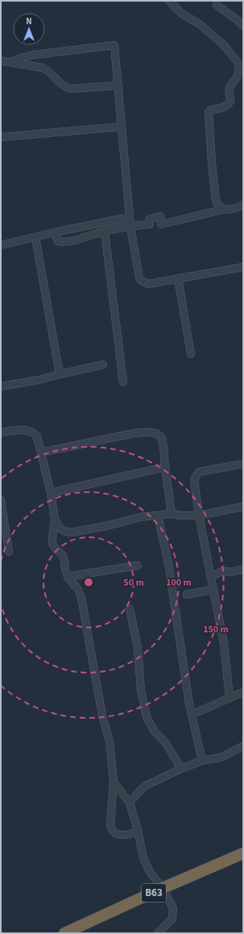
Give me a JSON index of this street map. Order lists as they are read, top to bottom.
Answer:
{
  "streets": {
    "highway": ["B63"]
  },
  "north": "top",
  "rings": ["50 m", "100 m", "150 m"]
}
